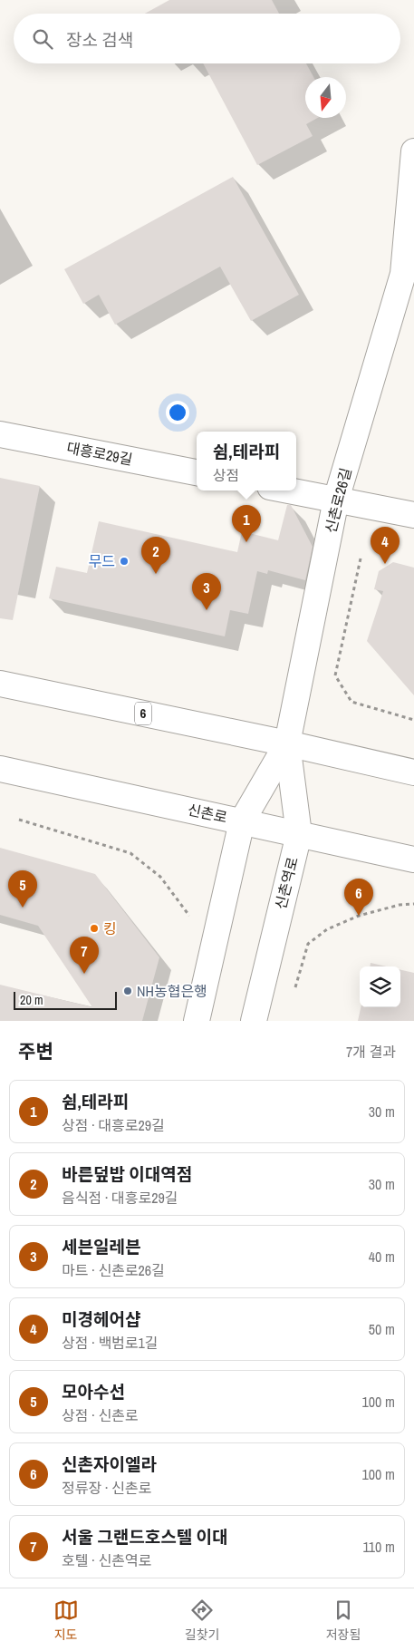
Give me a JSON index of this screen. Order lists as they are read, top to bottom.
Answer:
{
  "streets": {
    "main road": [
      "대흥로29길",
      "신촌로26길",
      "6",
      "신촌로",
      "신촌역로"
    ]
  },
  "crossings": [
    ["신촌로26길", "6"],
    ["신촌로26길", "신촌역로"],
    ["6", "신촌역로"],
    ["신촌로", "신촌역로"]
  ],
  "places": ["무드", "킹", "NH농협은행"],
  "scale_bar": "20 m",
  "north": "bottom",
  "page": {
    "search": "장소 검색",
    "popup": ["쉼,테라피", "상점"],
    "pins": [
      "1",
      "4",
      "2",
      "3",
      "5",
      "6",
      "7"
    ],
    "scale": "20 m",
    "heading": ["주변", "7개 결과"],
    "list": [
      {
        "mark": "1",
        "name": "쉼,테라피",
        "note": "상점 · 대흥로29길",
        "value": "30 m"
      },
      {
        "mark": "2",
        "name": "바른덮밥 이대역점",
        "note": "음식점 · 대흥로29길",
        "value": "30 m"
      },
      {
        "mark": "3",
        "name": "세븐일레븐",
        "note": "마트 · 신촌로26길",
        "value": "40 m"
      },
      {
        "mark": "4",
        "name": "미경헤어샵",
        "note": "상점 · 백범로1길",
        "value": "50 m"
      },
      {
        "mark": "5",
        "name": "모아수선",
        "note": "상점 · 신촌로",
        "value": "100 m"
      },
      {
        "mark": "6",
        "name": "신촌자이엘라",
        "note": "정류장 · 신촌로",
        "value": "100 m"
      },
      {
        "mark": "7",
        "name": "서울 그랜드호스텔 이대",
        "note": "호텔 · 신촌역로",
        "value": "110 m"
      }
    ],
    "nav": ["지도", "길찾기", "저장됨"]
  }
}
